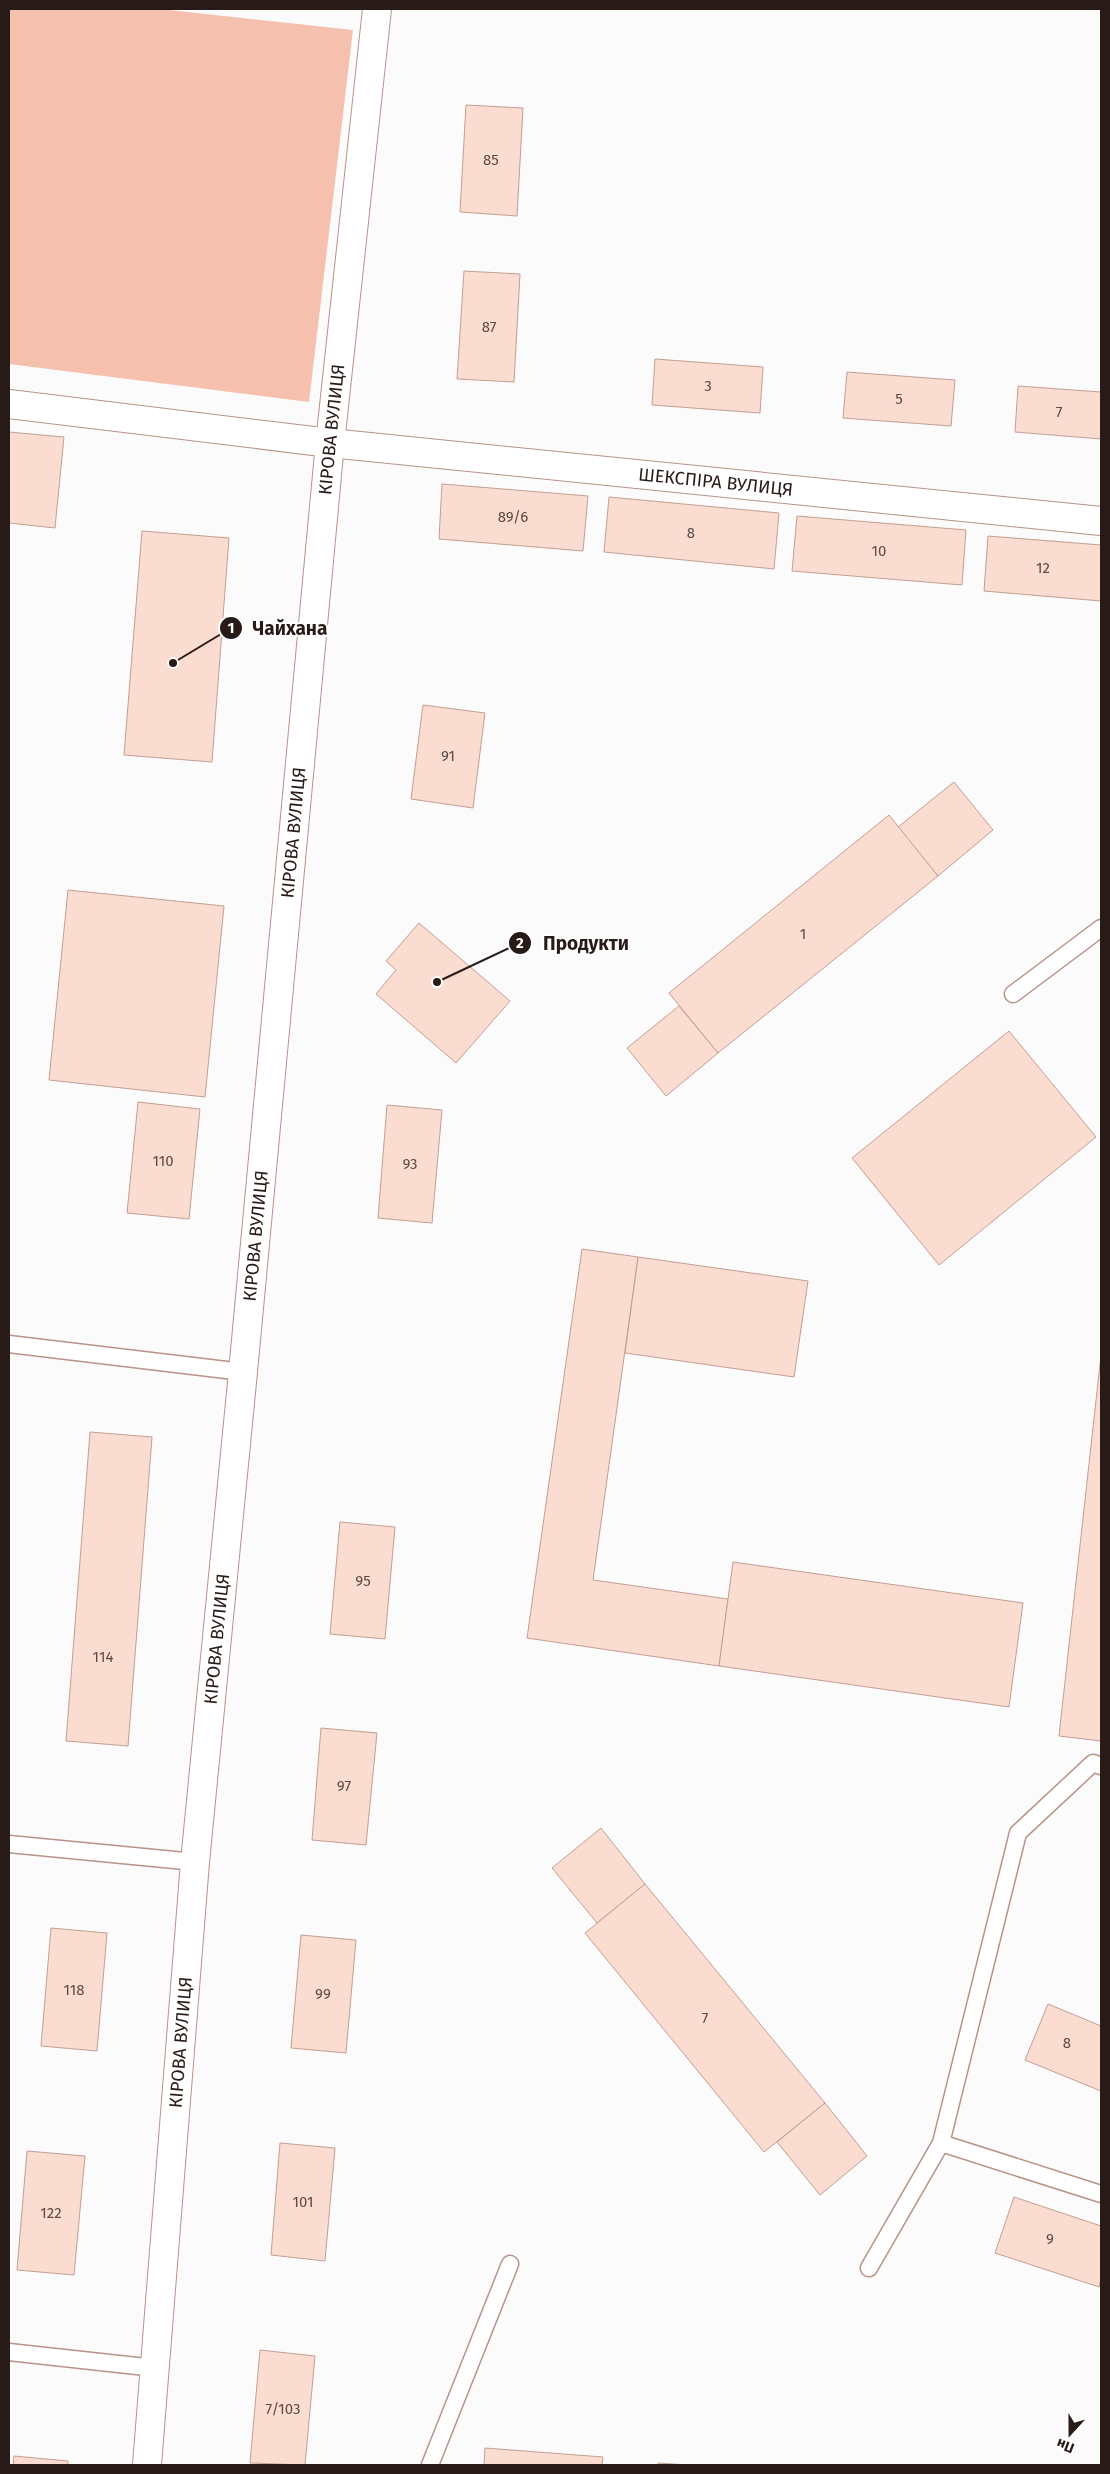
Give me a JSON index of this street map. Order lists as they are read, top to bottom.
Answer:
{
  "streets": {
    "street": ["КІРОВА ВУЛИЦЯ", "ШЕКСПІРА ВУЛИЦЯ"]
  },
  "crossings": [
    ["КІРОВА ВУЛИЦЯ", "ШЕКСПІРА ВУЛИЦЯ"]
  ],
  "places": ["Чайхана", "Продукти"],
  "house_numbers": [
    "85",
    "87",
    "3",
    "5",
    "7",
    "89/6",
    "8",
    "10",
    "12",
    "91",
    "1",
    "110",
    "93",
    "95",
    "114",
    "97",
    "118",
    "99",
    "7",
    "8",
    "101",
    "122",
    "9",
    "7/103"
  ],
  "north": "bottom"
}
